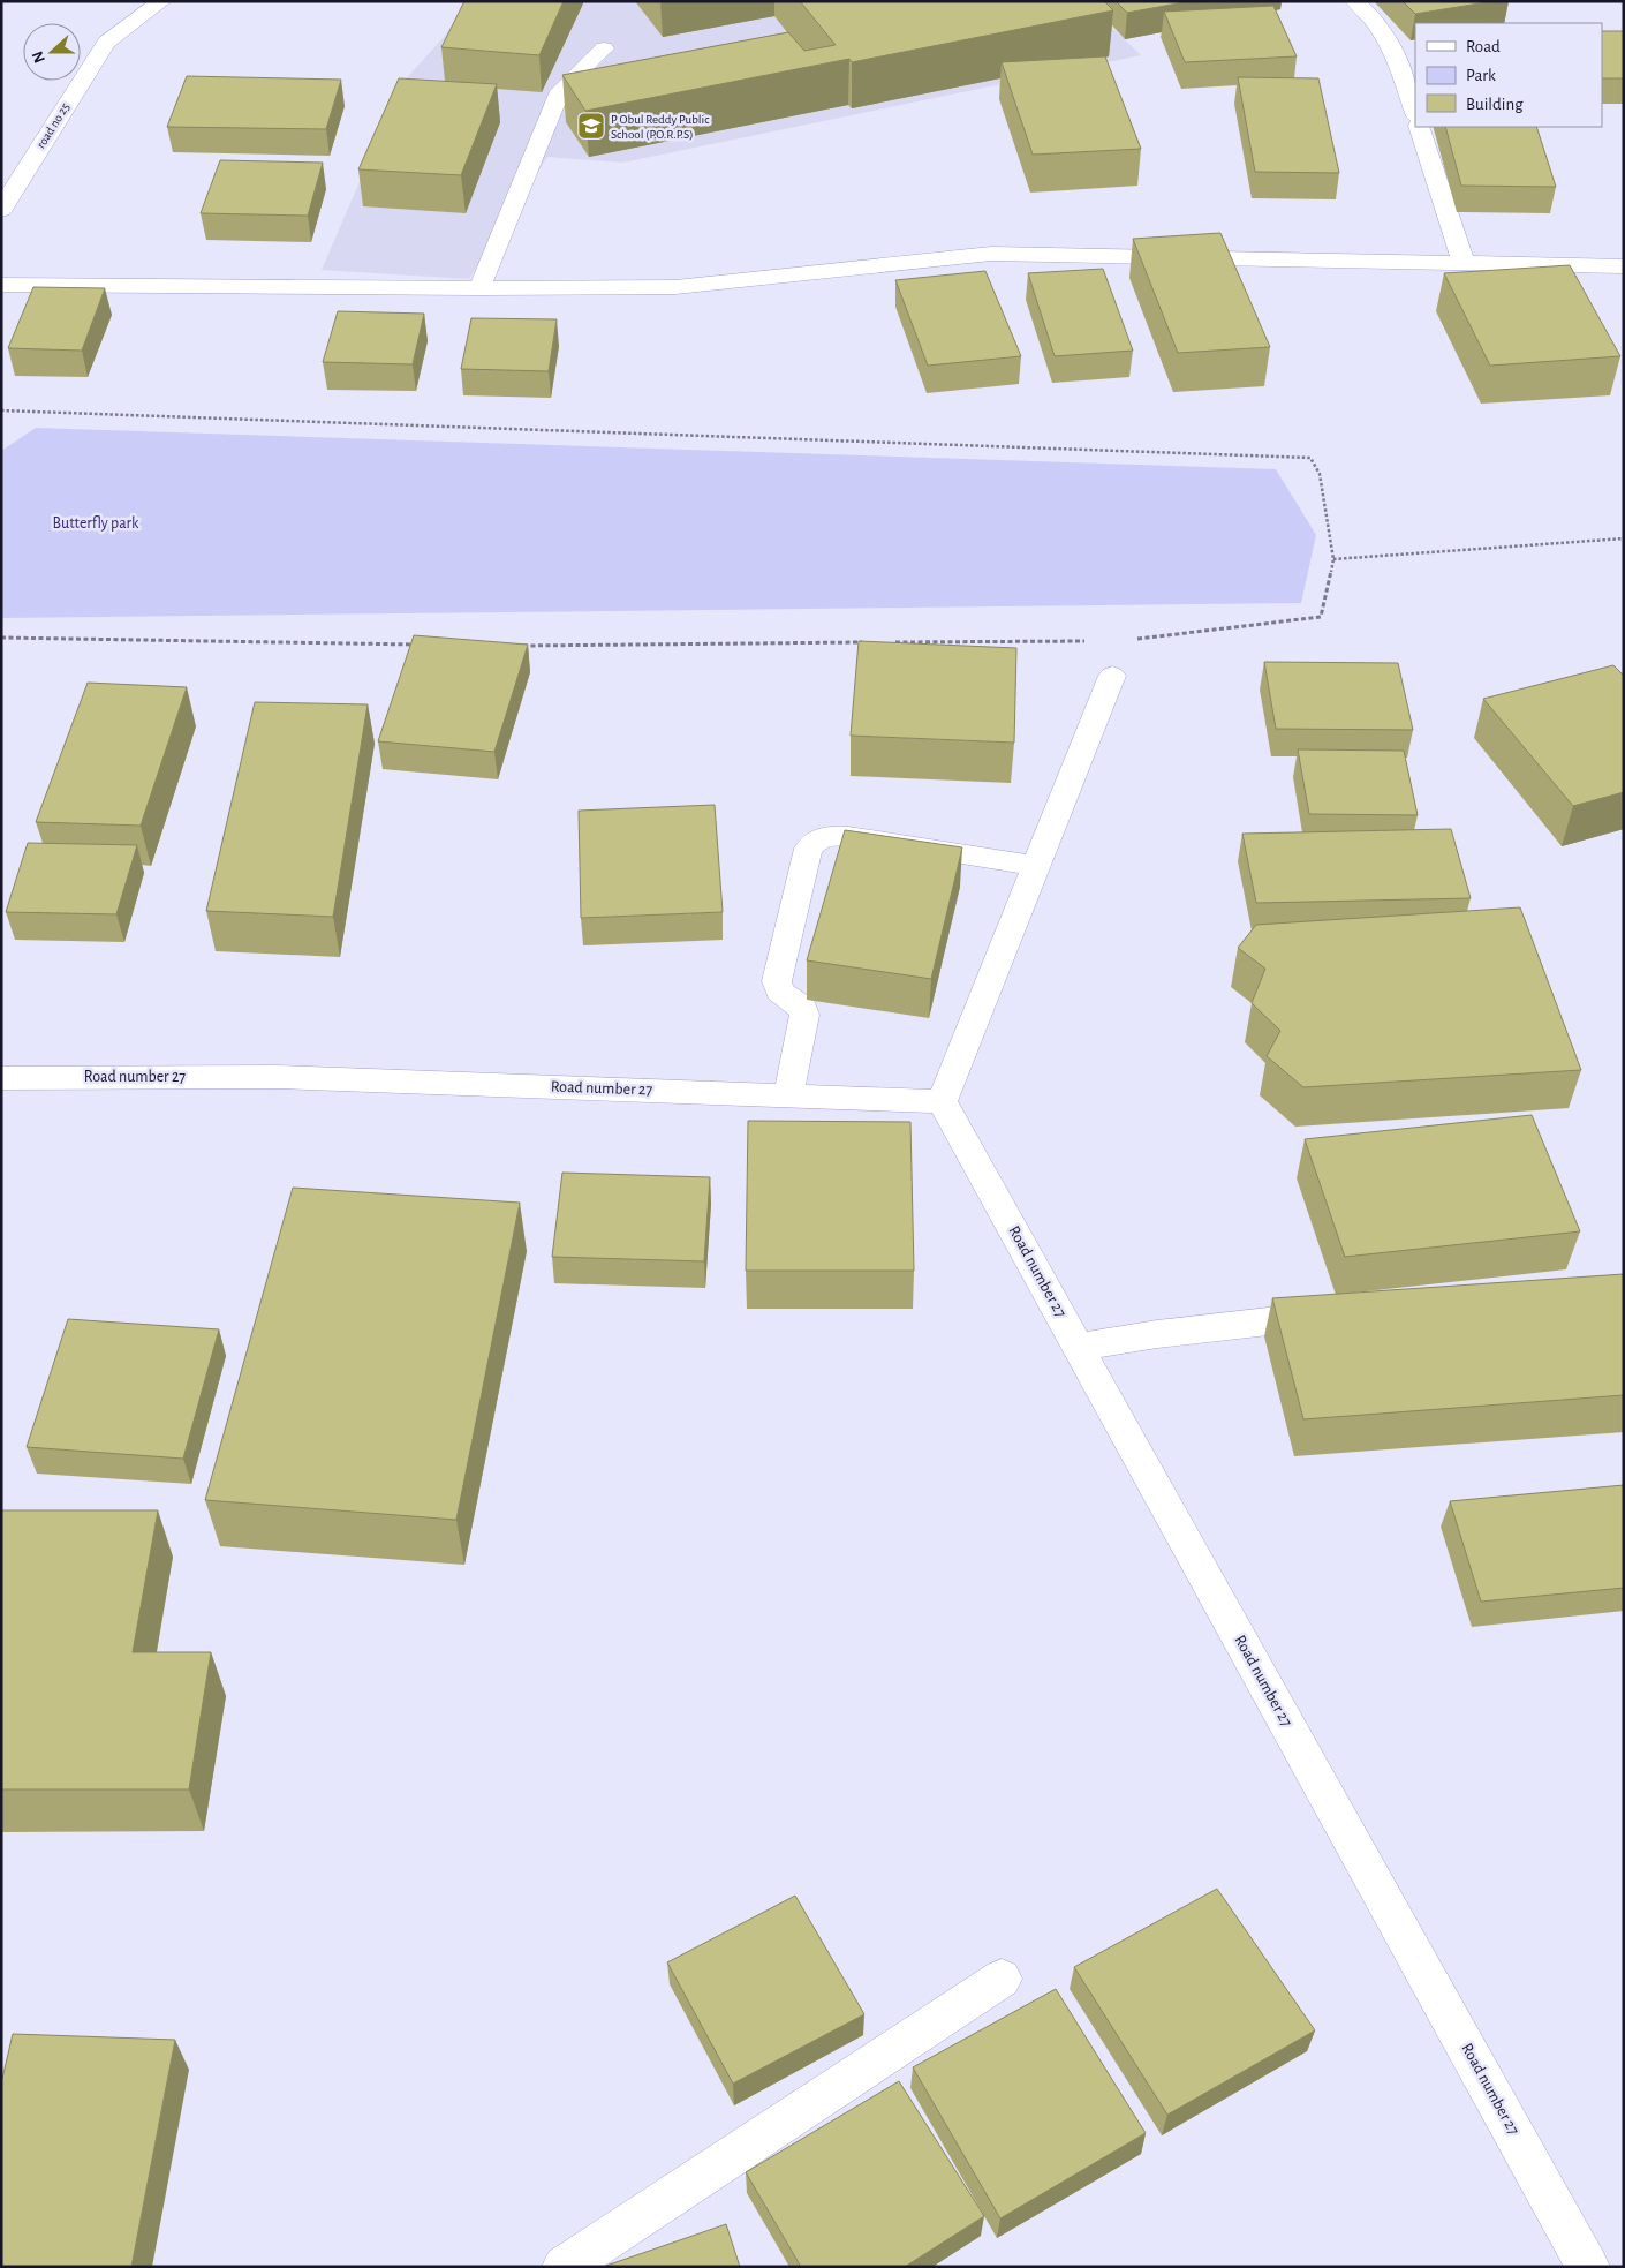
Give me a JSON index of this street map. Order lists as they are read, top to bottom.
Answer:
{
  "streets": {
    "street": ["road no 25", "Road number 27"]
  },
  "parks": ["Butterfly park"],
  "places": {
    "school or university": ["P Obul Reddy Public School (P.O.R.P.S)"]
  },
  "legend": ["Road", "Park", "Building"],
  "north": "left"
}
